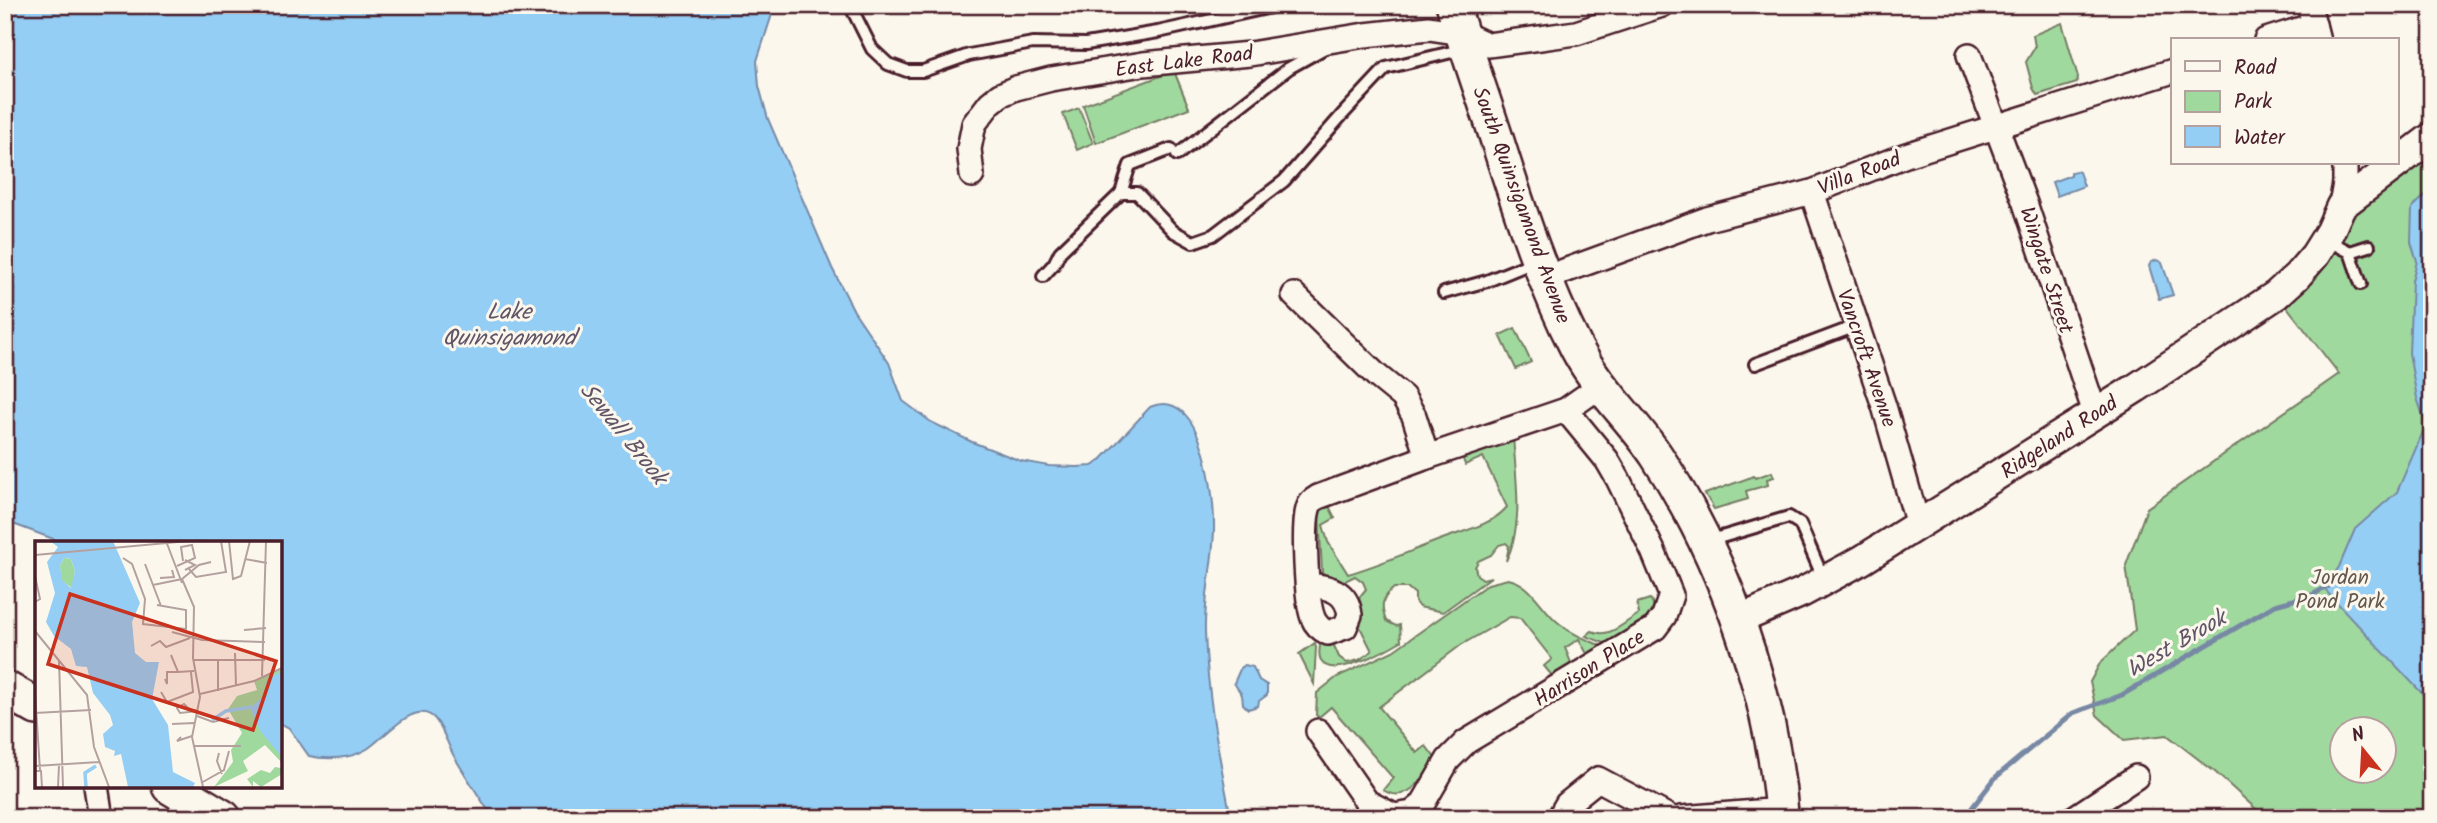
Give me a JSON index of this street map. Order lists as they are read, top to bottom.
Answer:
{
  "streets": {
    "main road": ["South Quinsigamond Avenue"],
    "street": [
      "East Lake Road",
      "Villa Road",
      "Wingate Street",
      "Vancroft Avenue",
      "Ridgeland Road",
      "Harrison Place"
    ]
  },
  "crossings": [
    ["East Lake Road", "South Quinsigamond Avenue"],
    ["Villa Road", "South Quinsigamond Avenue"],
    ["Villa Road", "Wingate Street"],
    ["Villa Road", "Vancroft Avenue"],
    ["South Quinsigamond Avenue", "Ridgeland Road"],
    ["Wingate Street", "Ridgeland Road"],
    ["Vancroft Avenue", "Ridgeland Road"]
  ],
  "water": ["Lake Quinsigamond", "Sewall Brook", "West Brook"],
  "parks": ["Jordan Pond Park"],
  "legend": ["Road", "Park", "Water"],
  "north": "top"
}
